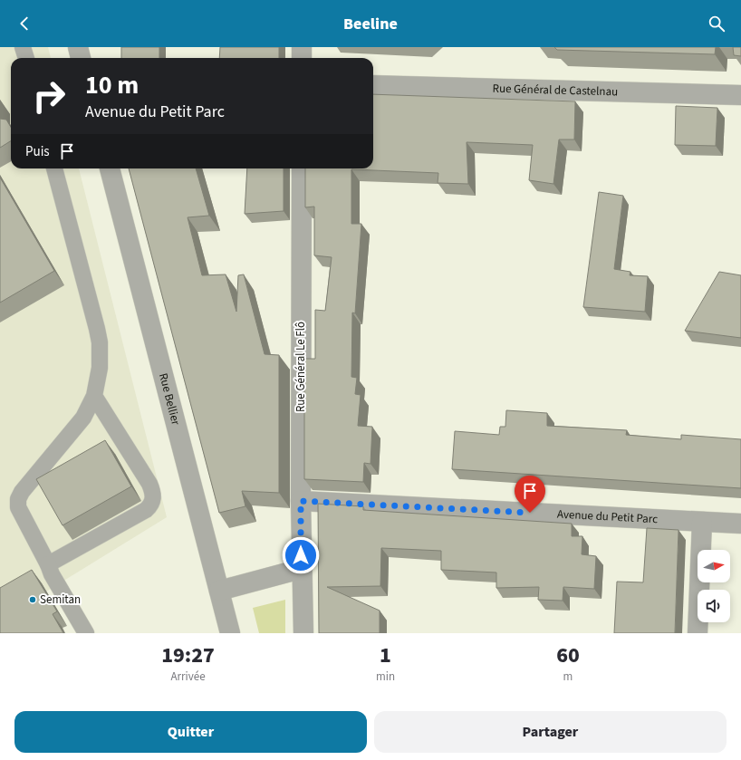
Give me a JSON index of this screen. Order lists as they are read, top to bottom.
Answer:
{
  "streets": {
    "street": [
      "Rue Général de Castelnau",
      "Rue Général Le Flô",
      "Rue Bellier",
      "Avenue du Petit Parc"
    ]
  },
  "crossings": [
    ["Rue Général Le Flô", "Avenue du Petit Parc"]
  ],
  "places": ["Semitan"],
  "north": "right",
  "page": {
    "header": "Beeline",
    "turn": ["10 m", "Avenue du Petit Parc"],
    "then": "Puis",
    "eta": [
      "19:27",
      "Arrivée",
      "1",
      "min",
      "60",
      "m"
    ],
    "buttons": ["Quitter", "Partager"]
  }
}
